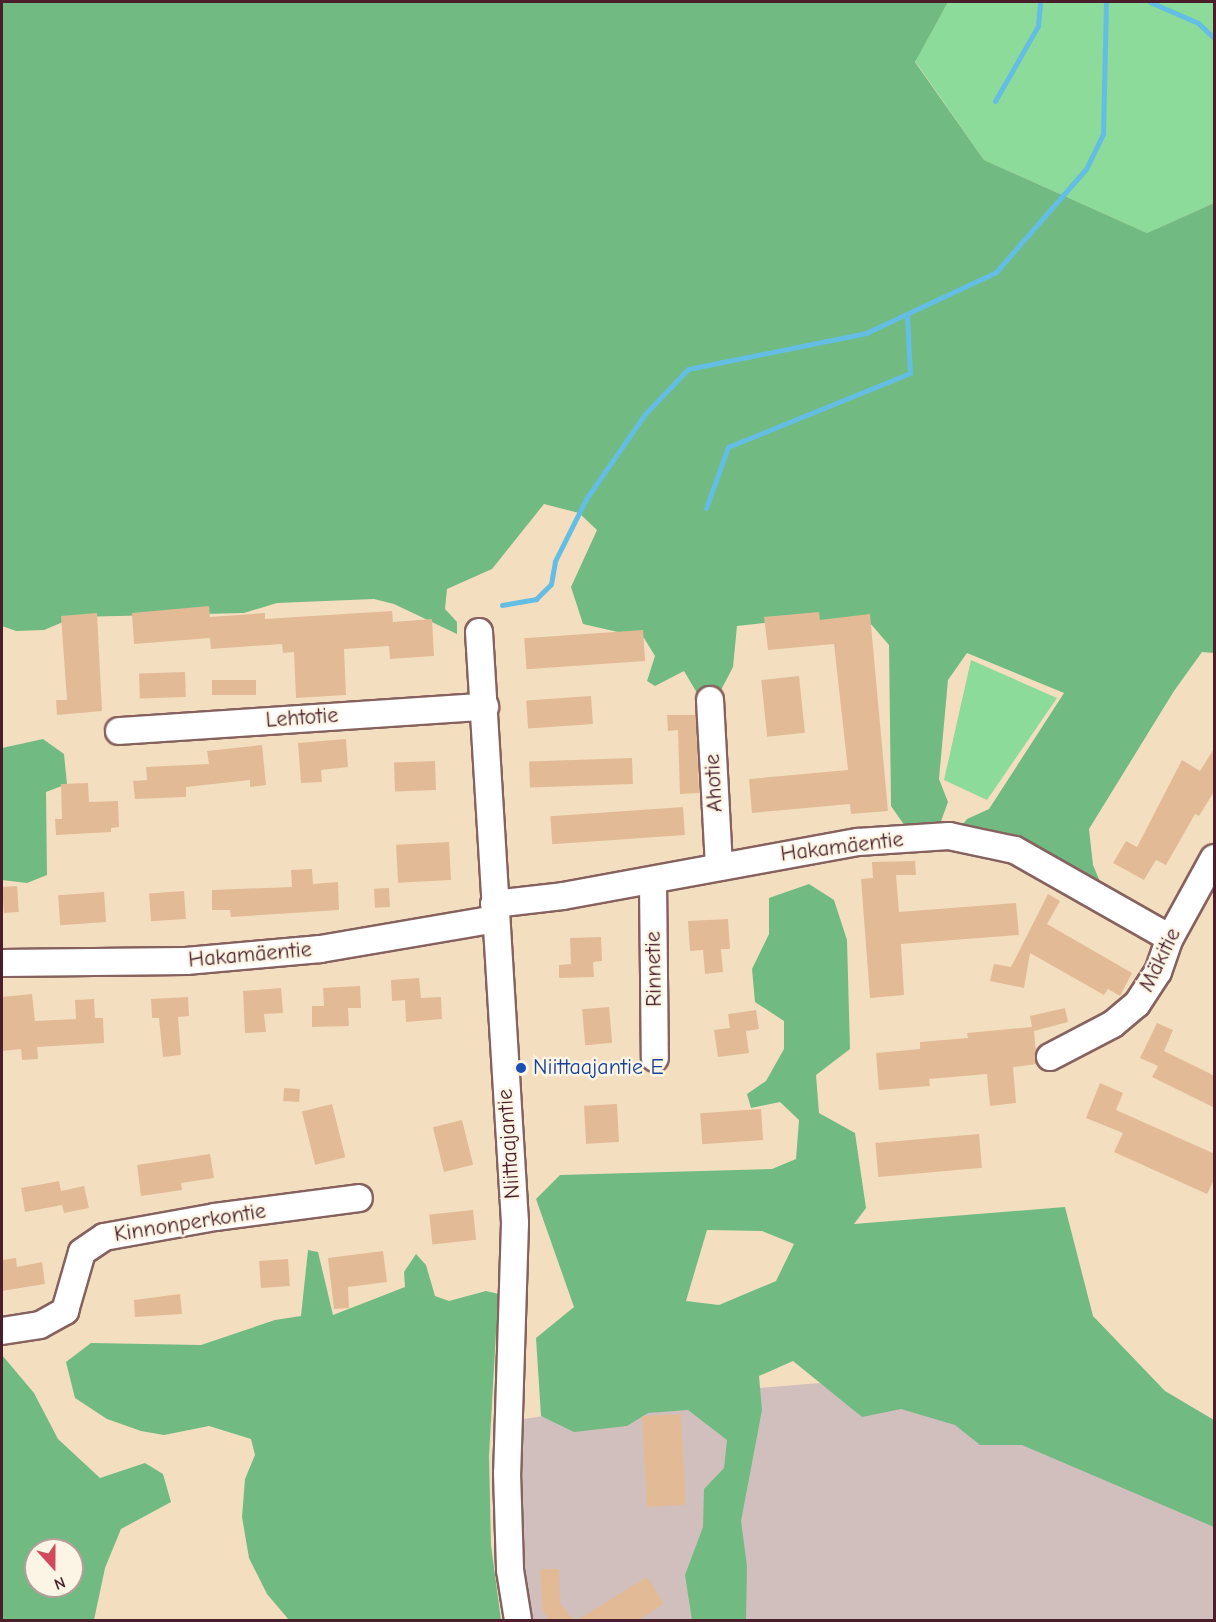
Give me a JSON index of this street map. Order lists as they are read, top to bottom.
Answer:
{
  "streets": {
    "street": [
      "Lehtotie",
      "Ahotie",
      "Hakamäentie",
      "Mäkitie",
      "Rinnetie",
      "Niittaajantie",
      "Kinnonperkontie"
    ]
  },
  "crossings": [
    ["Lehtotie", "Niittaajantie"],
    ["Ahotie", "Hakamäentie"],
    ["Hakamäentie", "Mäkitie"],
    ["Hakamäentie", "Rinnetie"],
    ["Hakamäentie", "Niittaajantie"]
  ],
  "places": ["Niittaajantie E"],
  "north": "bottom"
}
